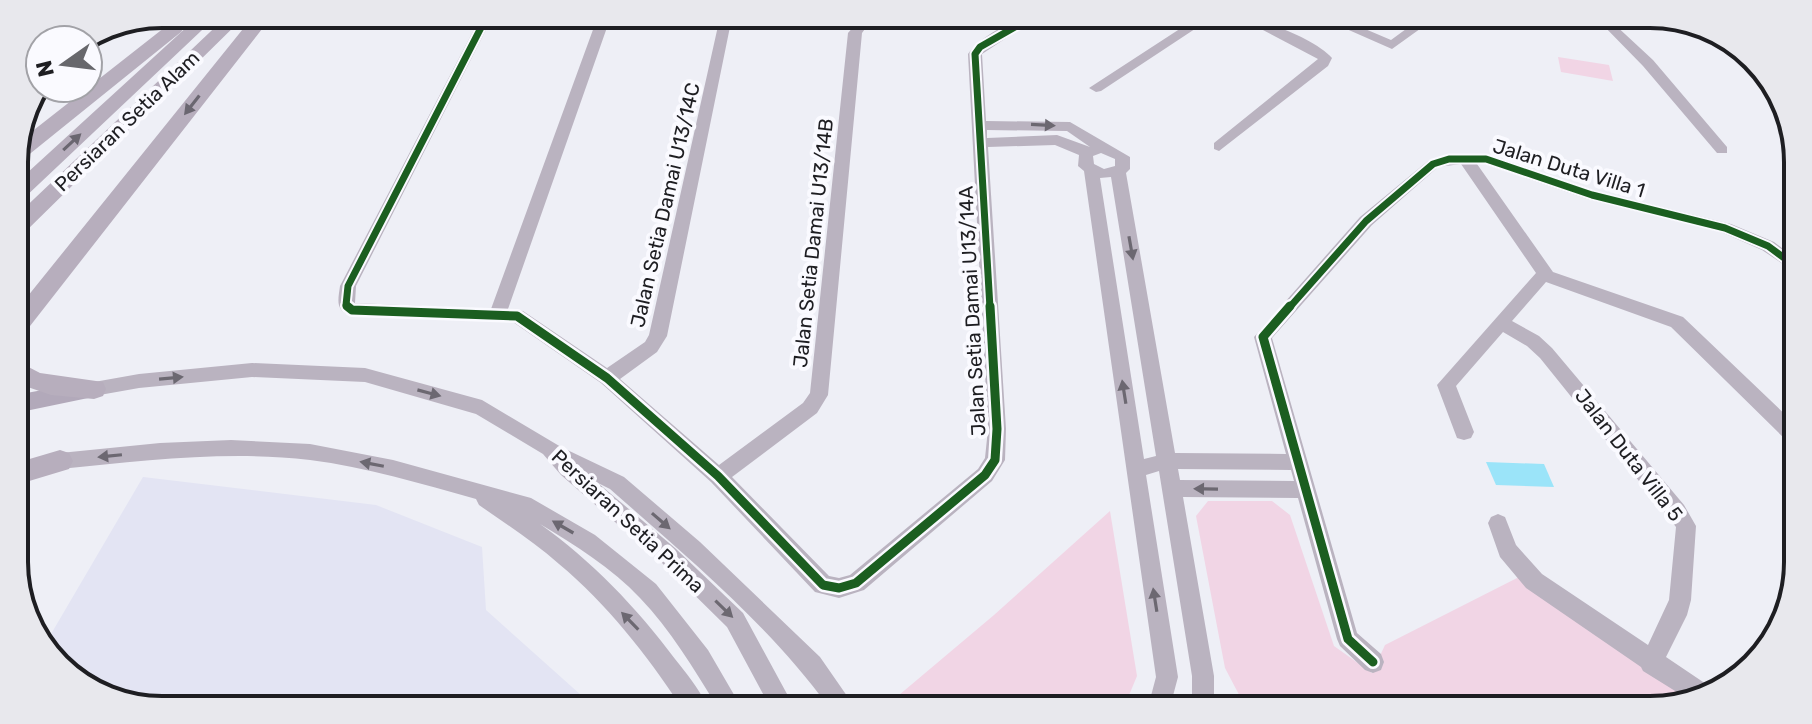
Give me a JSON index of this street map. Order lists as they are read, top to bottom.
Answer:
{
  "streets": {
    "highway": ["Persiaran Setia Alam"],
    "street": [
      "Jalan Duta Villa 1",
      "Jalan Setia Damai U13/14C",
      "Jalan Setia Damai U13/14B",
      "Jalan Setia Damai U13/14A",
      "Jalan Duta Villa 5",
      "Persiaran Setia Prima"
    ]
  },
  "crossings": [
    ["Jalan Setia Damai U13/14B", "Jalan Setia Damai U13/14A"]
  ],
  "north": "left"
}
